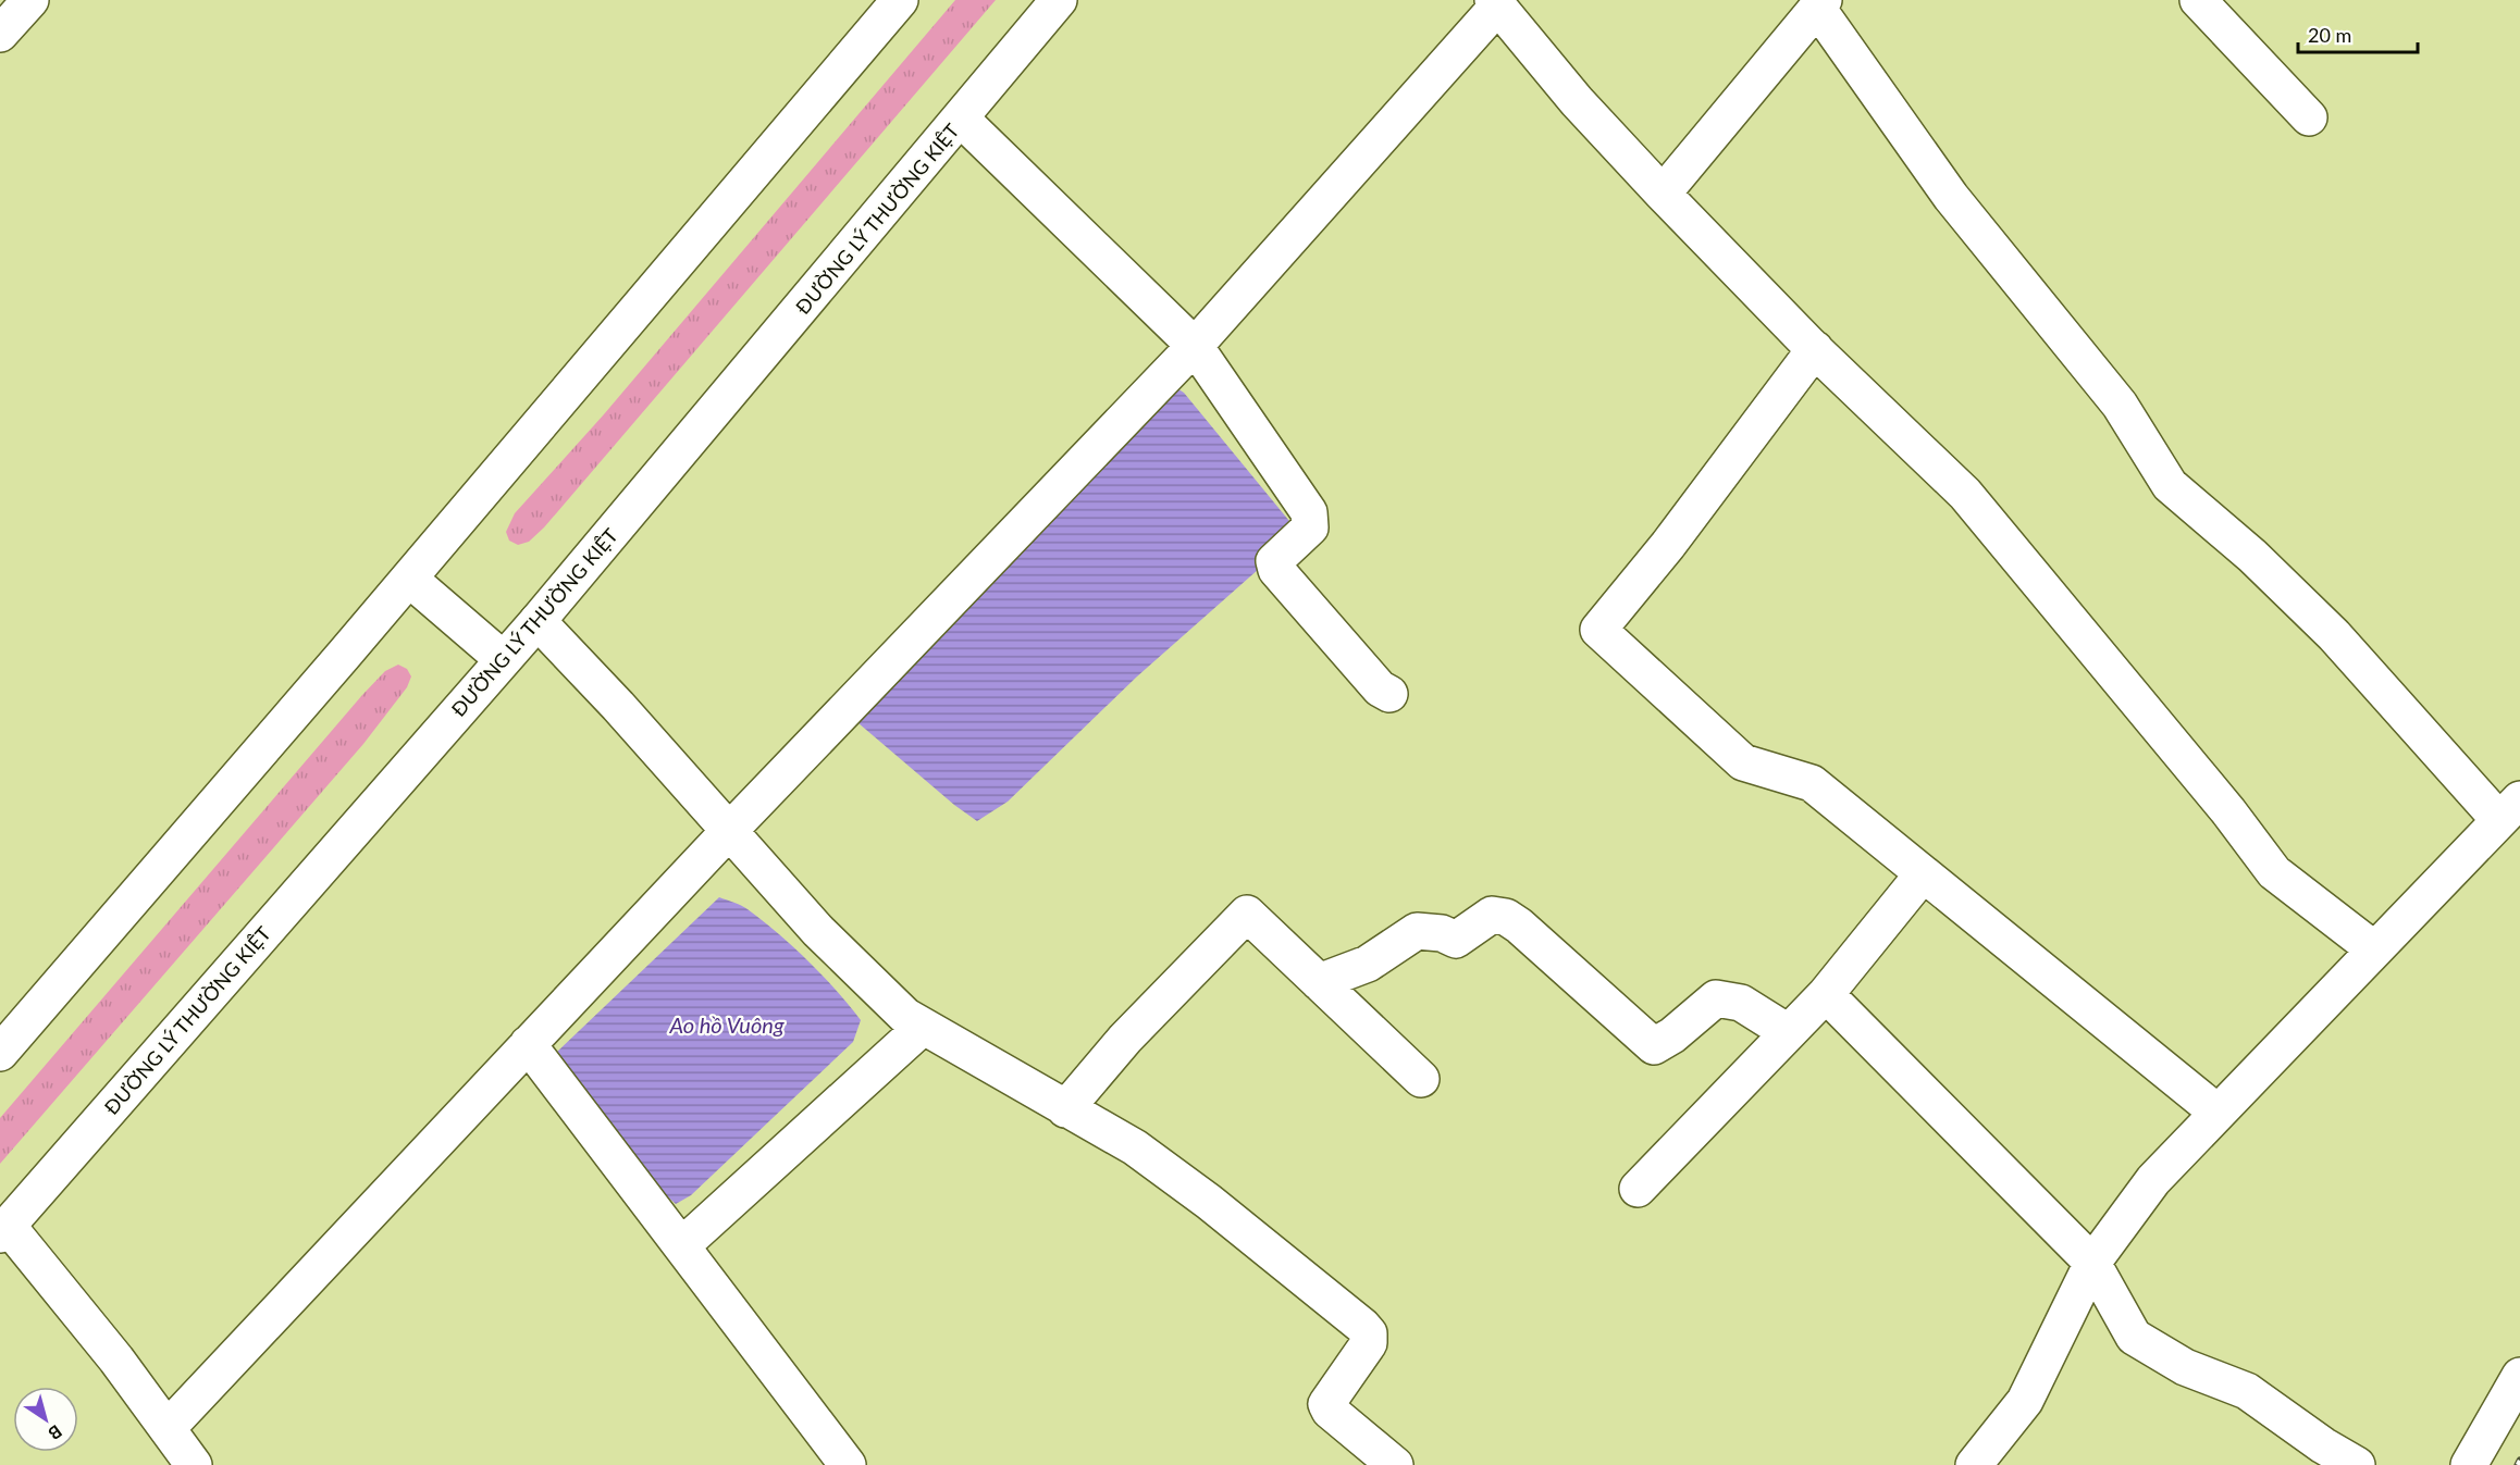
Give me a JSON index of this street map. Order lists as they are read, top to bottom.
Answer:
{
  "streets": {
    "street": ["ĐƯỜNG LÝ THƯỜNG KIỆT"]
  },
  "water": ["Ao hồ Vuông"],
  "scale_bar": "20 m",
  "north": "bottom right"
}
